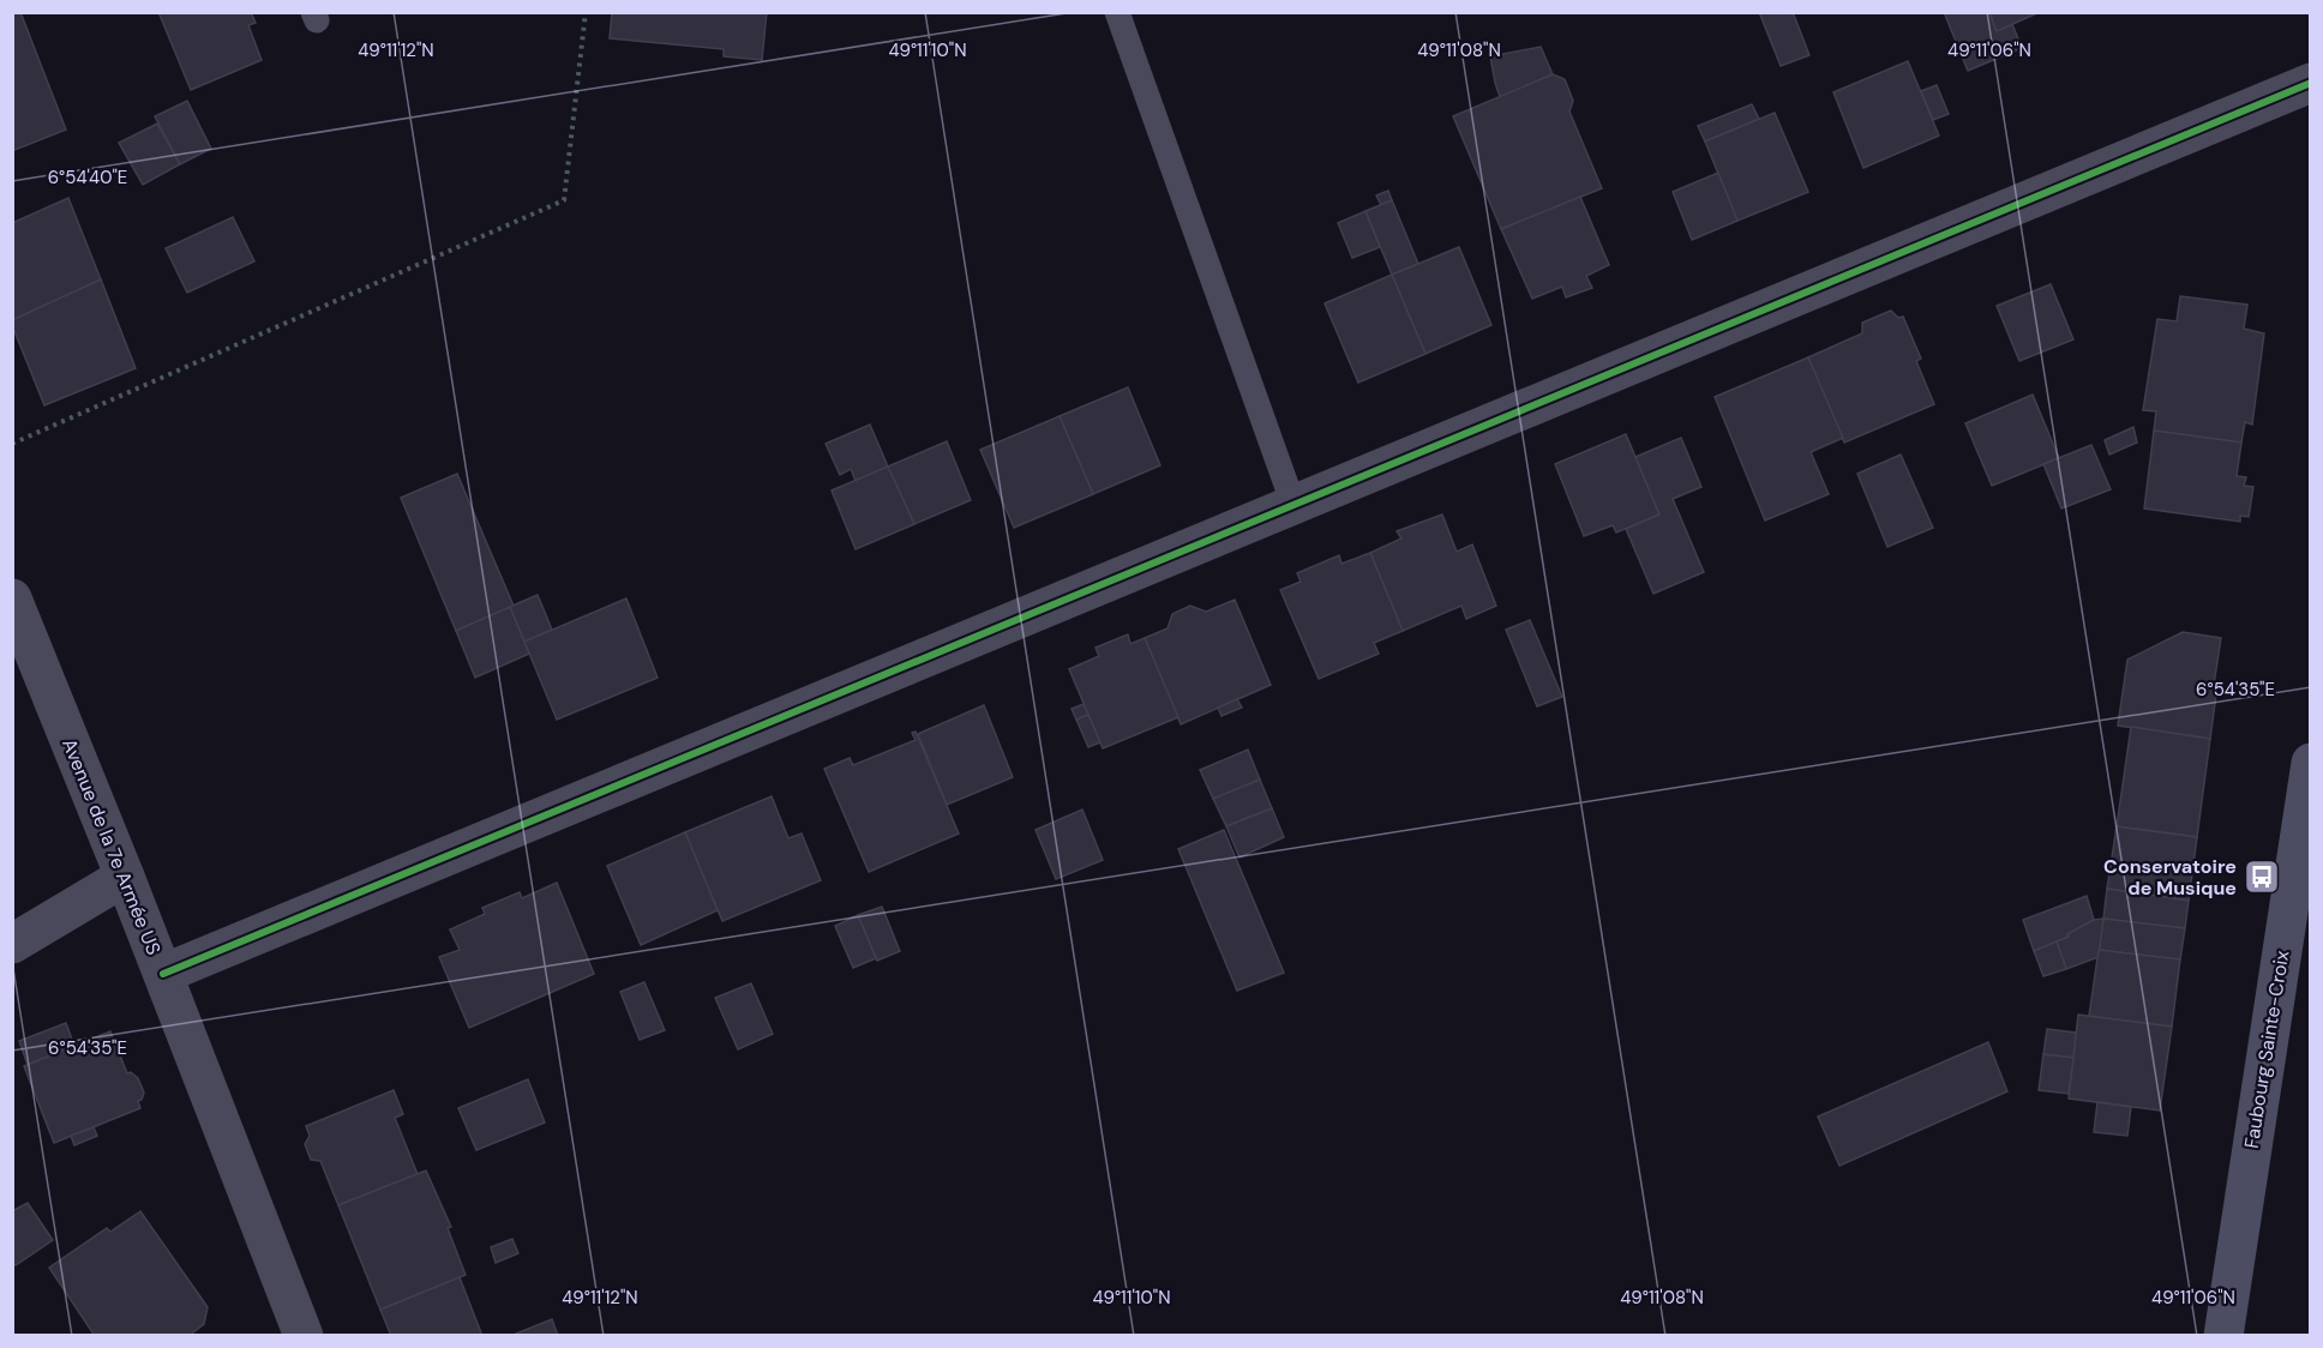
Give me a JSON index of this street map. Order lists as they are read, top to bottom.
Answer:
{
  "streets": {
    "main road": ["Faubourg Sainte-Croix"],
    "street": ["Avenue de la 7e Armée US"]
  },
  "places": {
    "bus stop": ["Conservatoire de Musique"]
  },
  "coordinates": [
    "49°11'08\"N",
    "49°11'12\"N",
    "49°11'10\"N",
    "49°11'06\"N",
    "6°54'40\"E",
    "6°54'35\"E"
  ]
}
